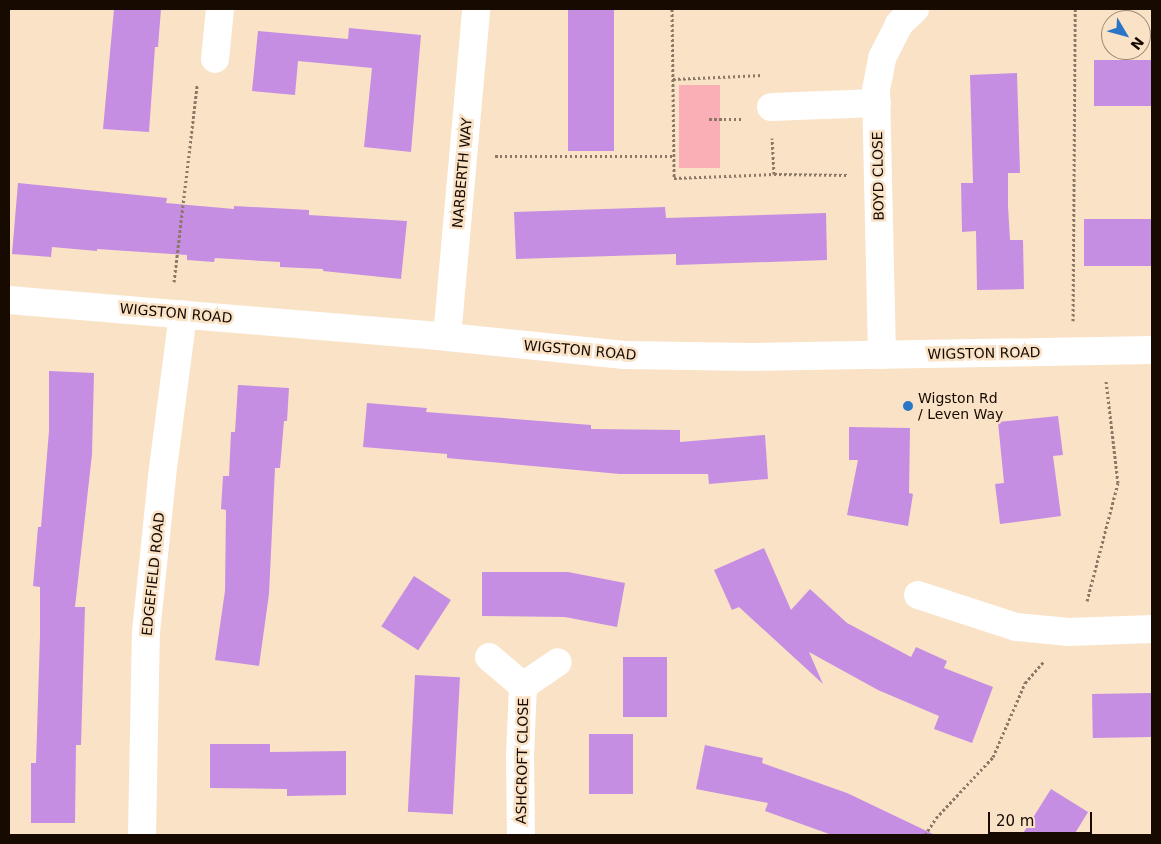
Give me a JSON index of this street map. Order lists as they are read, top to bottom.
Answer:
{
  "streets": {
    "street": [
      "NARBERTH WAY",
      "BOYD CLOSE",
      "WIGSTON ROAD",
      "EDGEFIELD ROAD",
      "ASHCROFT CLOSE"
    ]
  },
  "crossings": [
    ["NARBERTH WAY", "WIGSTON ROAD"],
    ["BOYD CLOSE", "WIGSTON ROAD"],
    ["WIGSTON ROAD", "EDGEFIELD ROAD"]
  ],
  "places": ["Wigston Rd / Leven Way"],
  "scale_bar": "20 m",
  "north": "bottom right"
}
